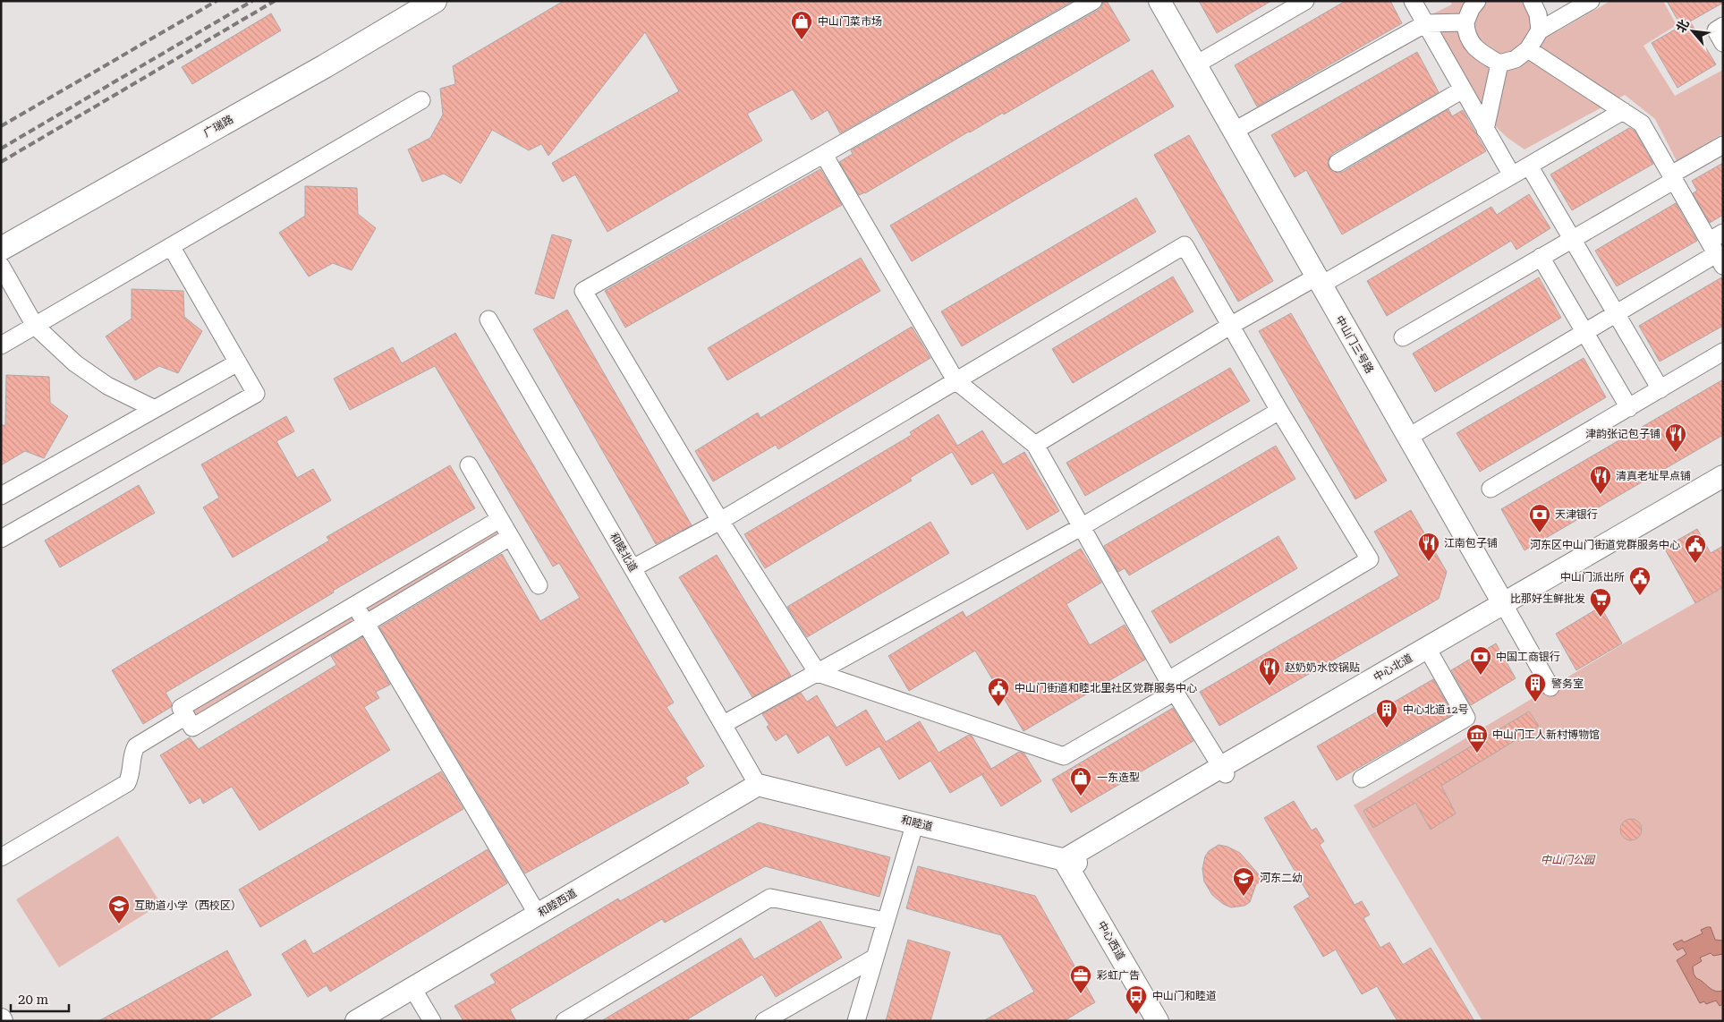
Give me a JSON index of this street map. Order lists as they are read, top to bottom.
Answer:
{
  "streets": {
    "main road": ["广瑞路"],
    "street": [
      "中山门三号路",
      "和睦北道",
      "中心北道",
      "和睦道",
      "和睦西道",
      "中心西道"
    ]
  },
  "crossings": [
    ["中山门三号路", "中心北道"],
    ["和睦北道", "和睦道"],
    ["和睦北道", "和睦西道"],
    ["中心北道", "和睦道"],
    ["中心北道", "中心西道"],
    ["和睦道", "和睦西道"],
    ["和睦道", "中心西道"]
  ],
  "parks": ["中山门公园"],
  "places": {
    "shop": ["中山门菜市场", "一东造型"],
    "restaurant": [
      "津韵张记包子铺",
      "清真老址早点铺",
      "江南包子铺",
      "赵奶奶水饺锅贴"
    ],
    "bank": ["天津银行", "中国工商银行"],
    "public building": ["河东区中山门街道党群服务中心", "中山门派出所", "中山门街道和睦北里社区党群服务中心"],
    "supermarket": ["比那好生鲜批发"],
    "building": ["警务室", "中心北道12号"],
    "museum": ["中山门工人新村博物馆"],
    "school or university": ["河东二幼", "互助道小学（西校区）"],
    "office": ["彩虹广告"],
    "bus stop": ["中山门和睦道"]
  },
  "scale_bar": "20 m",
  "north": "top left"
}
